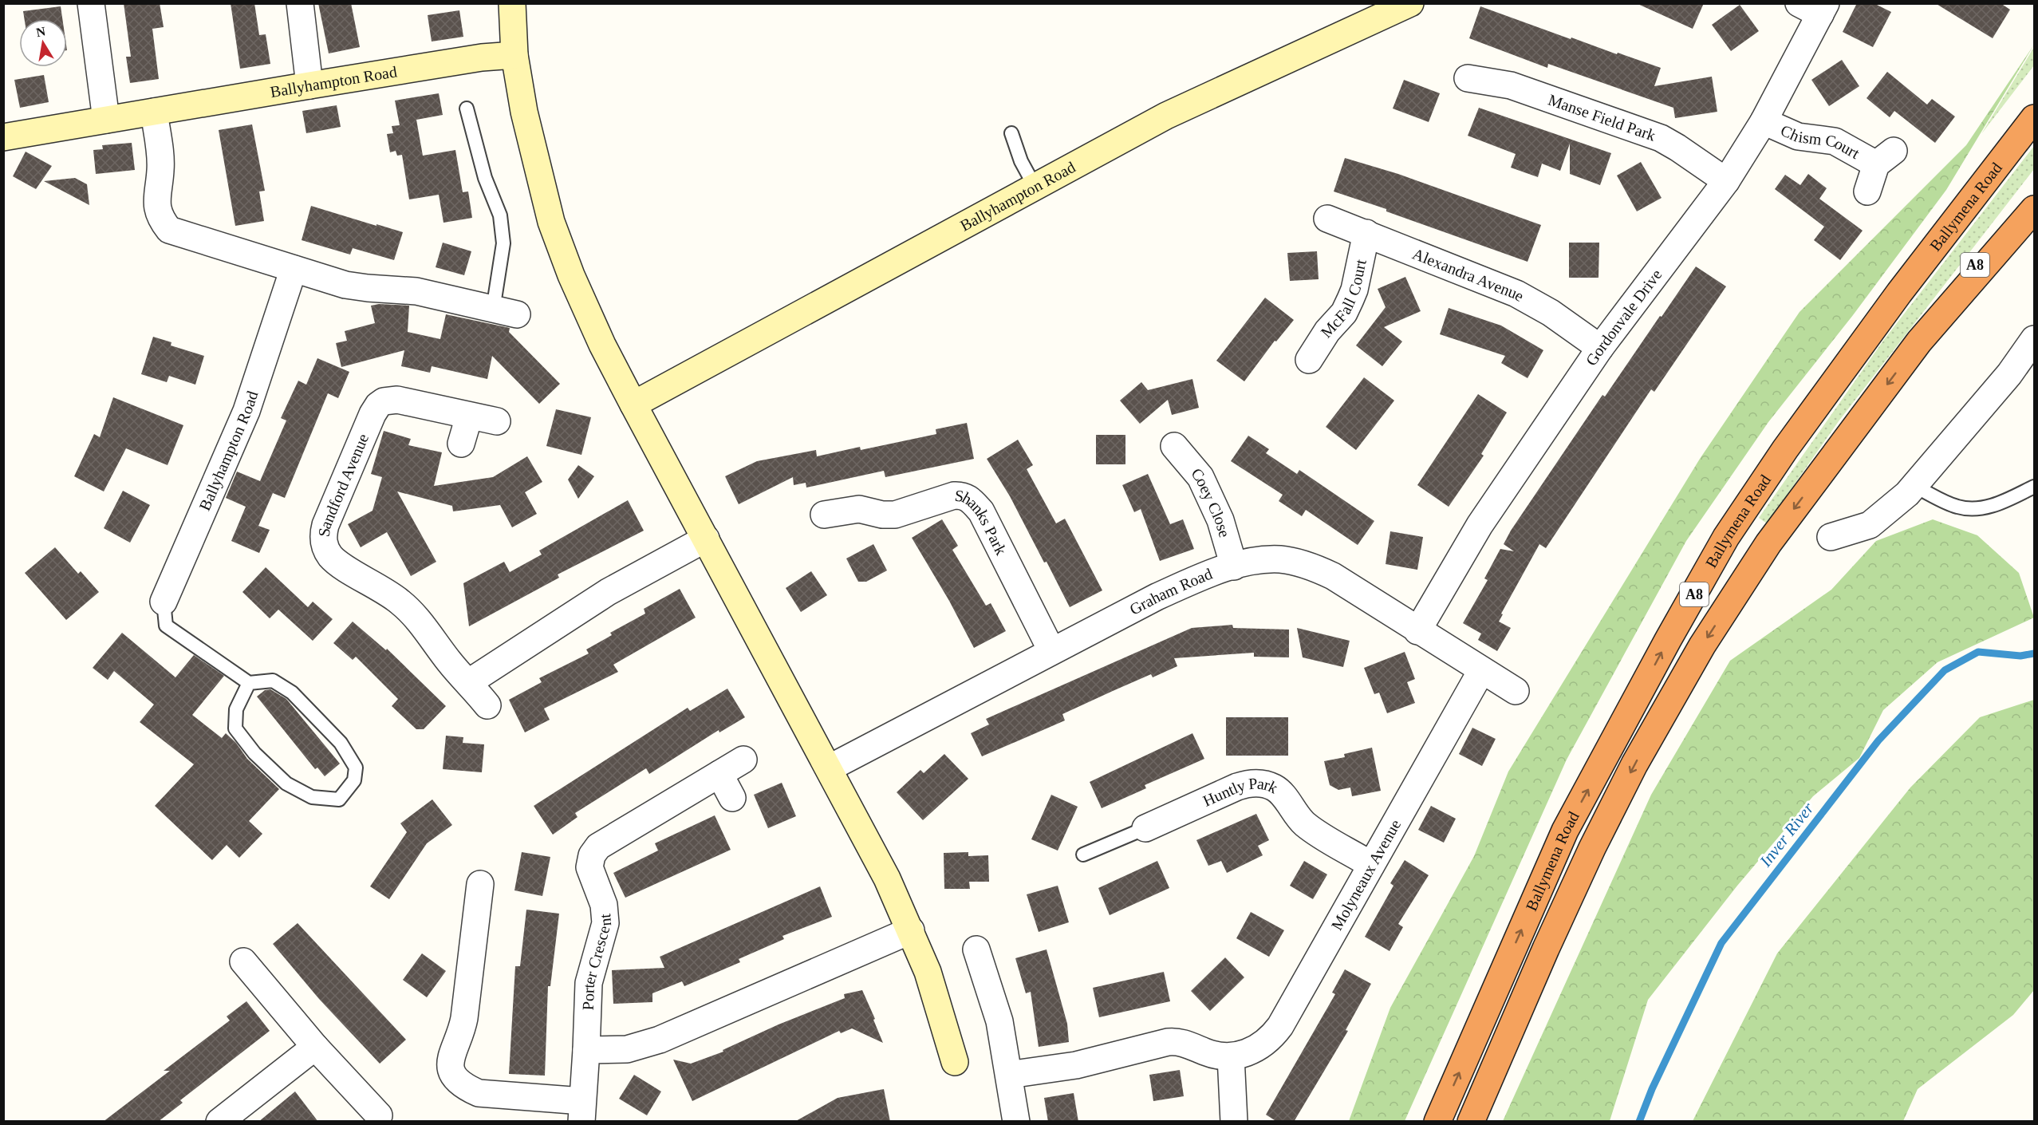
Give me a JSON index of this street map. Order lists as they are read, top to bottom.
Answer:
{
  "streets": {
    "highway": ["Ballymena Road", "A8"],
    "street": [
      "Ballyhampton Road",
      "Manse Field Park",
      "Chism Court",
      "Alexandra Avenue",
      "McFall Court",
      "Gordonvale Drive",
      "Sandford Avenue",
      "Coey Close",
      "Shanks Park",
      "Graham Road",
      "Huntly Park",
      "Molyneaux Avenue",
      "Porter Crescent"
    ]
  },
  "crossings": [
    ["Manse Field Park", "Gordonvale Drive"],
    ["Chism Court", "Gordonvale Drive"],
    ["Ballymena Road", "A8"],
    ["Alexandra Avenue", "McFall Court"],
    ["Alexandra Avenue", "Gordonvale Drive"],
    ["Gordonvale Drive", "Graham Road"],
    ["Coey Close", "Graham Road"],
    ["Shanks Park", "Graham Road"],
    ["Graham Road", "Molyneaux Avenue"],
    ["Huntly Park", "Molyneaux Avenue"]
  ],
  "water": ["Inver River"],
  "north": "top"
}
